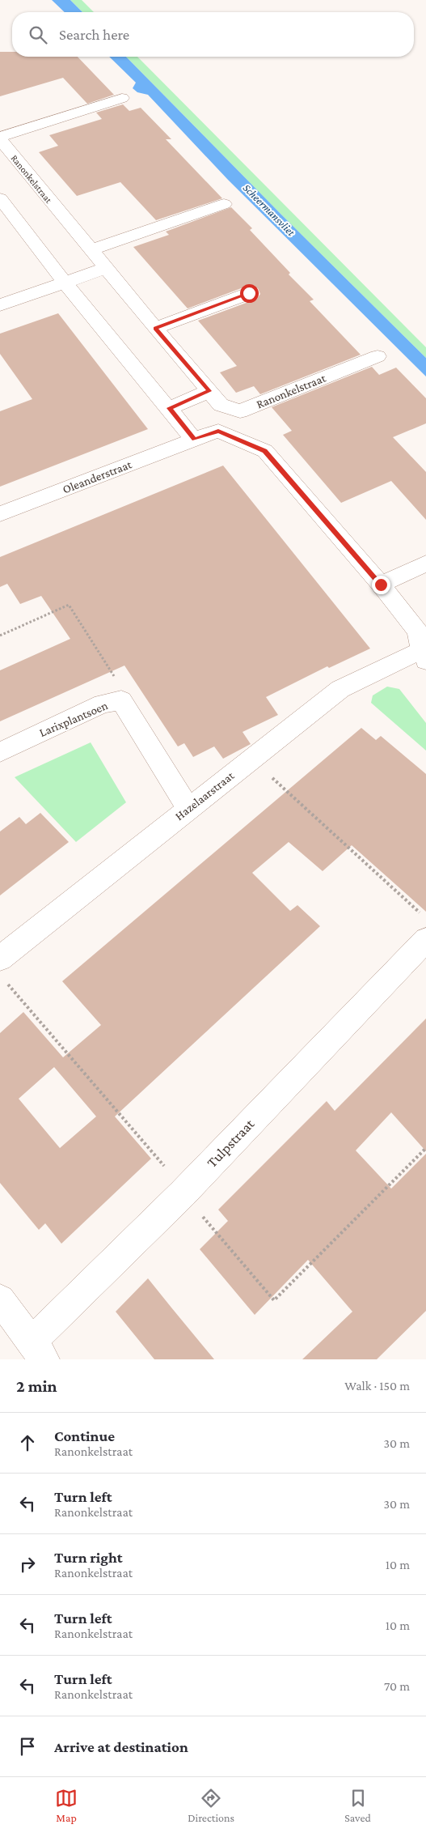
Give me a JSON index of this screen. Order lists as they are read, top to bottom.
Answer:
{
  "streets": {
    "street": [
      "Ranonkelstraat",
      "Oleanderstraat",
      "Larixplantsoen",
      "Hazelaarstraat",
      "Tulpstraat"
    ]
  },
  "crossings": [
    ["Larixplantsoen", "Hazelaarstraat"]
  ],
  "water": ["Scheermansvliet"],
  "page": {
    "search": "Search here",
    "heading": ["2 min", "Walk · 150 m"],
    "list": [
      ["Continue", "Ranonkelstraat", "30 m"],
      ["Turn left", "Ranonkelstraat", "30 m"],
      ["Turn right", "Ranonkelstraat", "10 m"],
      ["Turn left", "Ranonkelstraat", "10 m"],
      ["Turn left", "Ranonkelstraat", "70 m"],
      "Arrive at destination"
    ],
    "nav": ["Map", "Directions", "Saved"]
  }
}
